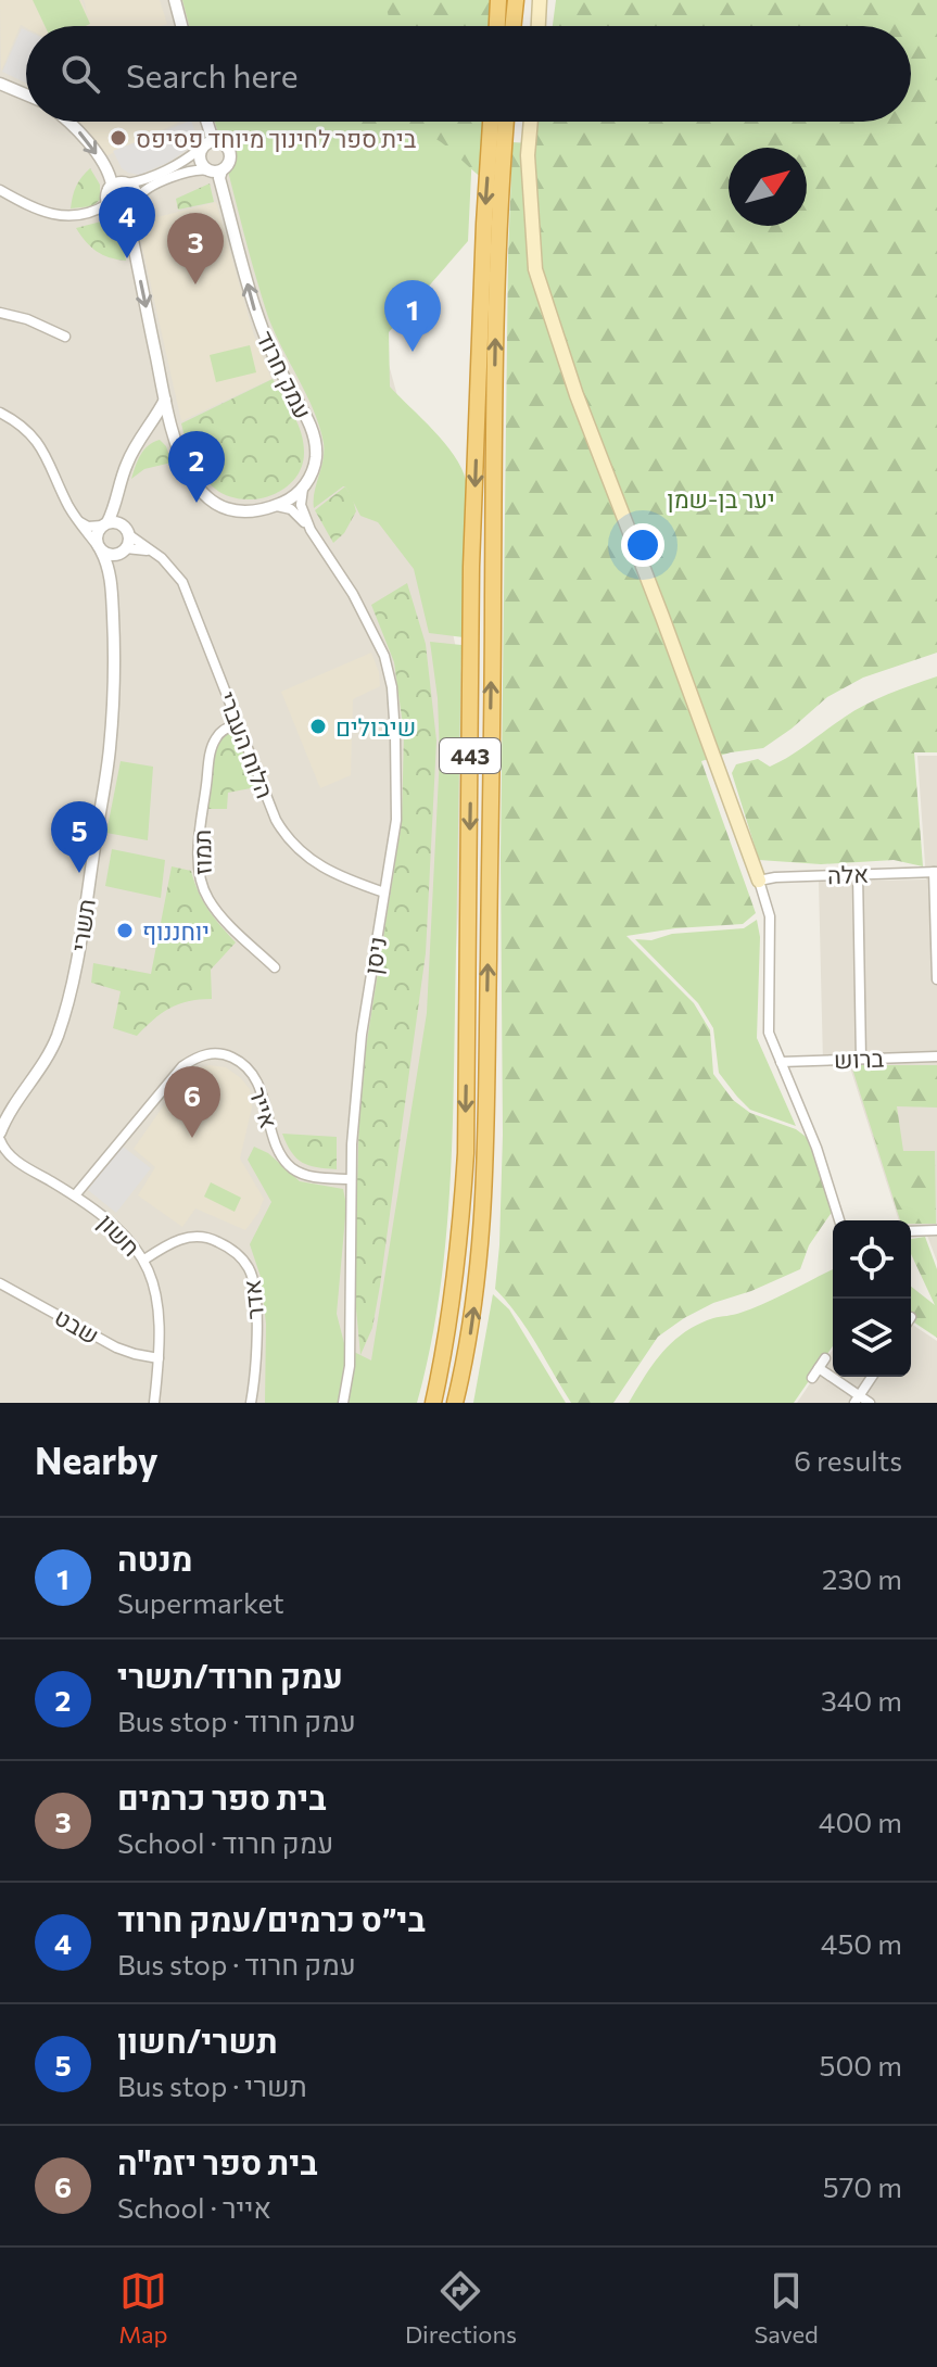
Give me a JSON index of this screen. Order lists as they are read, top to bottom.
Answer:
{
  "streets": {
    "highway": ["443"],
    "street": [
      "עמק חרוד",
      "הלוח העברי",
      "תמוז",
      "אלה",
      "תשרי",
      "ניסן",
      "ברוש",
      "אייר",
      "חשון",
      "אדר",
      "שבט"
    ]
  },
  "crossings": [
    ["עמק חרוד", "ניסן"],
    ["הלוח העברי", "תמוז"],
    ["הלוח העברי", "תשרי"],
    ["הלוח העברי", "ניסן"],
    ["ניסן", "אייר"],
    ["אייר", "חשון"],
    ["חשון", "אדר"],
    ["חשון", "שבט"]
  ],
  "one_way": ["עמק חרוד"],
  "parks": ["יער בן-שמן"],
  "places": ["בית ספר לחינוך מיוחד פסיפס", "שיבולים", "יוחננוף"],
  "north": "top right",
  "page": {
    "search": "Search here",
    "pins": [
      "4",
      "3",
      "1",
      "2",
      "5",
      "6"
    ],
    "heading": ["Nearby", "6 results"],
    "list": [
      {
        "mark": "1",
        "name": "מנטה",
        "note": "Supermarket",
        "value": "230 m"
      },
      {
        "mark": "2",
        "name": "עמק חרוד/תשרי",
        "note": "Bus stop · עמק חרוד",
        "value": "340 m"
      },
      {
        "mark": "3",
        "name": "בית ספר כרמים",
        "note": "School · עמק חרוד",
        "value": "400 m"
      },
      {
        "mark": "4",
        "name": "בי״ס כרמים/עמק חרוד",
        "note": "Bus stop · עמק חרוד",
        "value": "450 m"
      },
      {
        "mark": "5",
        "name": "תשרי/חשון",
        "note": "Bus stop · תשרי",
        "value": "500 m"
      },
      {
        "mark": "6",
        "name": "בית ספר יזמ\"ה",
        "note": "School · אייר",
        "value": "570 m"
      }
    ],
    "nav": ["Map", "Directions", "Saved"]
  }
}
